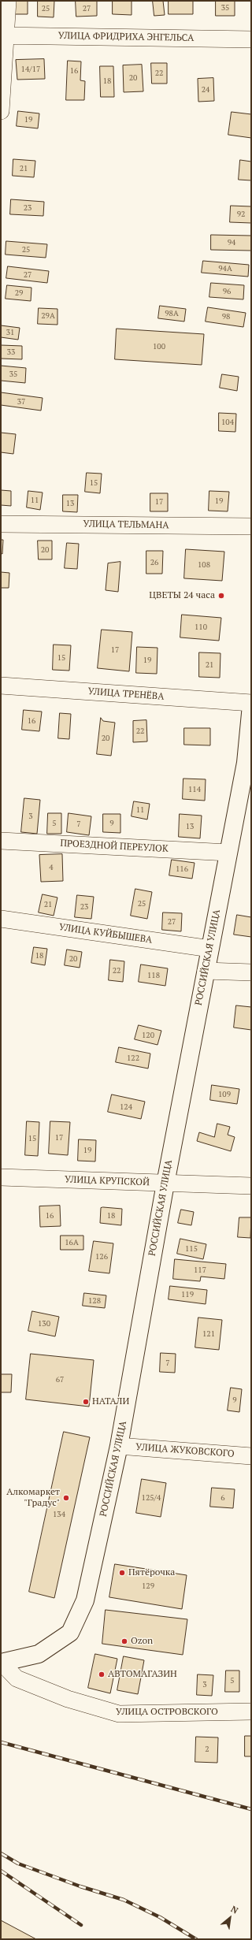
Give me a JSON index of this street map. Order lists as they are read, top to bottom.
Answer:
{
  "streets": {
    "main road": ["РОССИЙСКАЯ УЛИЦА"],
    "street": [
      "УЛИЦА ФРИДРИХА ЭНГЕЛЬСА",
      "УЛИЦА ТЕЛЬМАНА",
      "УЛИЦА ТРЕНЁВА",
      "ПРОЕЗДНОЙ ПЕРЕУЛОК",
      "УЛИЦА КУЙБЫШЕВА",
      "УЛИЦА КРУПСКОЙ",
      "УЛИЦА ЖУКОВСКОГО",
      "УЛИЦА ОСТРОВСКОГО"
    ]
  },
  "crossings": [
    ["УЛИЦА ТРЕНЁВА", "РОССИЙСКАЯ УЛИЦА"],
    ["ПРОЕЗДНОЙ ПЕРЕУЛОК", "РОССИЙСКАЯ УЛИЦА"],
    ["УЛИЦА КУЙБЫШЕВА", "РОССИЙСКАЯ УЛИЦА"],
    ["РОССИЙСКАЯ УЛИЦА", "УЛИЦА КРУПСКОЙ"],
    ["РОССИЙСКАЯ УЛИЦА", "УЛИЦА ЖУКОВСКОГО"],
    ["РОССИЙСКАЯ УЛИЦА", "УЛИЦА ОСТРОВСКОГО"]
  ],
  "places": [
    "ЦВЕТЫ 24 часа",
    "НАТАЛИ",
    "Алкомаркет \"Градус\"",
    "Пятёрочка",
    "Ozon",
    "АВТОМАГАЗИН"
  ],
  "house_numbers": [
    "35",
    "25",
    "27",
    "14/17",
    "16",
    "22",
    "20",
    "18",
    "24",
    "19",
    "21",
    "23",
    "92",
    "94",
    "25",
    "94А",
    "27",
    "96",
    "29",
    "98А",
    "29А",
    "98",
    "31",
    "100",
    "33",
    "35",
    "37",
    "104",
    "15",
    "11",
    "19",
    "17",
    "13",
    "20",
    "26",
    "108",
    "110",
    "17",
    "15",
    "19",
    "21",
    "16",
    "22",
    "20",
    "114",
    "11",
    "3",
    "5",
    "9",
    "7",
    "13",
    "4",
    "116",
    "25",
    "21",
    "23",
    "27",
    "18",
    "20",
    "22",
    "118",
    "120",
    "122",
    "109",
    "124",
    "17",
    "15",
    "19",
    "16",
    "18",
    "16А",
    "115",
    "126",
    "117",
    "119",
    "128",
    "130",
    "121",
    "7",
    "67",
    "9",
    "125/4",
    "6",
    "134",
    "129",
    "5",
    "3",
    "2"
  ],
  "north": "top right"
}
